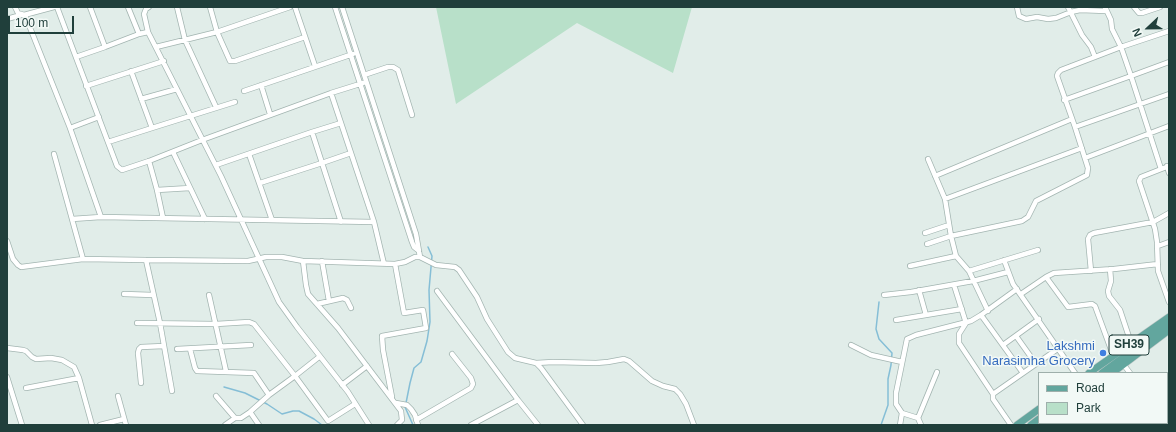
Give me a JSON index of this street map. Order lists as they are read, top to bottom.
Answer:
{
  "streets": {
    "main road": ["SH39"]
  },
  "places": ["Lakshmi Narasimha Grocery"],
  "legend": ["Road", "Park"],
  "scale_bar": "100 m",
  "north": "left"
}
